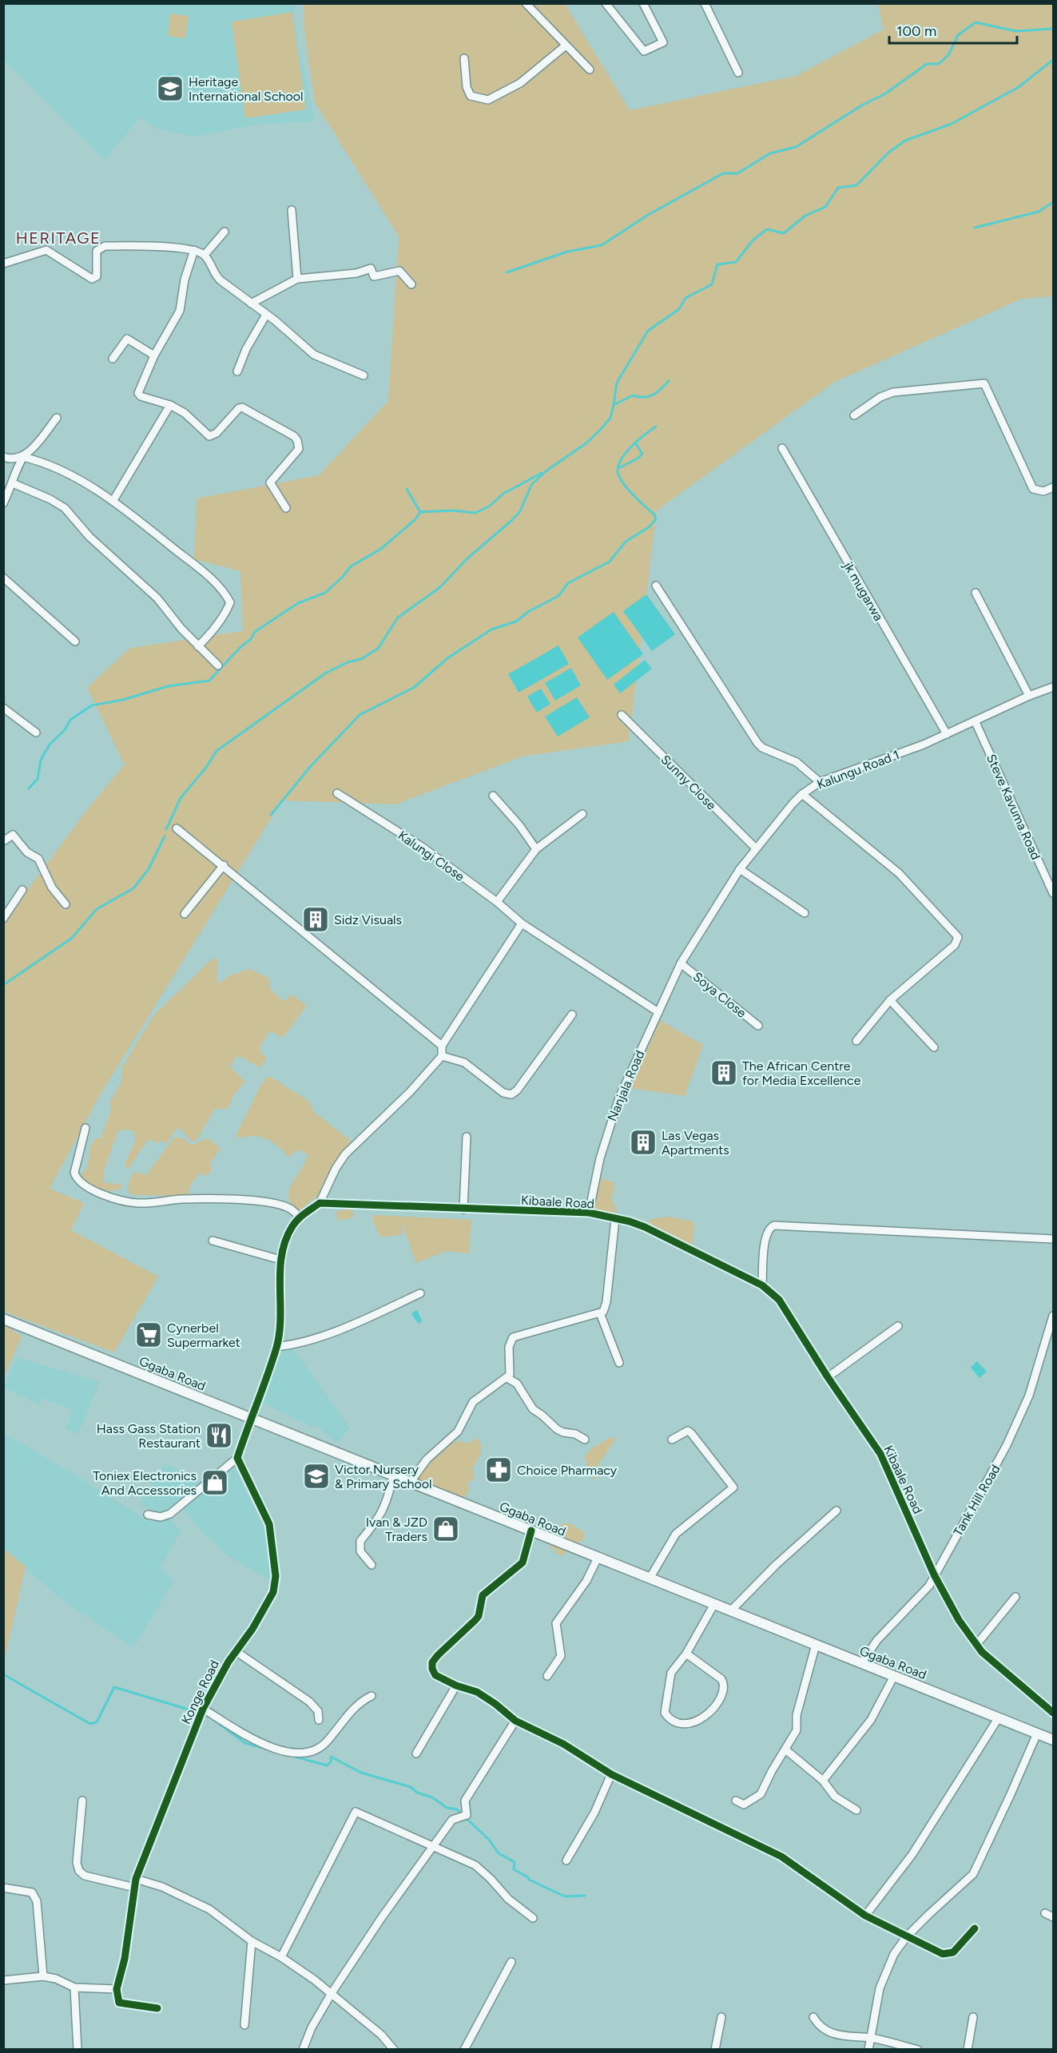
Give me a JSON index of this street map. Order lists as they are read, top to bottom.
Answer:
{
  "streets": {
    "main road": ["Ggaba Road"],
    "street": [
      "jk mugarwa",
      "Kalungu Road 1",
      "Sunny Close",
      "Steve Kavuma Road",
      "Kalungi Close",
      "Soya Close",
      "Nanjala Road",
      "Kibaale Road",
      "Tank Hill Road",
      "Konge Road"
    ]
  },
  "crossings": [
    ["jk mugarwa", "Kalungu Road 1"],
    ["Kalungu Road 1", "Sunny Close"],
    ["Kalungu Road 1", "Steve Kavuma Road"],
    ["Kalungu Road 1", "Soya Close"],
    ["Kalungu Road 1", "Nanjala Road"],
    ["Kalungi Close", "Nanjala Road"],
    ["Soya Close", "Nanjala Road"],
    ["Nanjala Road", "Kibaale Road"],
    ["Kibaale Road", "Tank Hill Road"],
    ["Ggaba Road", "Tank Hill Road"]
  ],
  "districts": ["HERITAGE"],
  "places": {
    "school or university": ["Heritage International School", "Victor Nursery & Primary School"],
    "building": ["Sidz Visuals", "The African Centre for Media Excellence", "Las Vegas Apartments"],
    "supermarket": ["Cynerbel Supermarket"],
    "restaurant": ["Hass Gass Station Restaurant"],
    "pharmacy": ["Choice Pharmacy"],
    "shop": ["Toniex Electronics And Accessories", "Ivan & JZD Traders"]
  },
  "scale_bar": "100 m"
}
